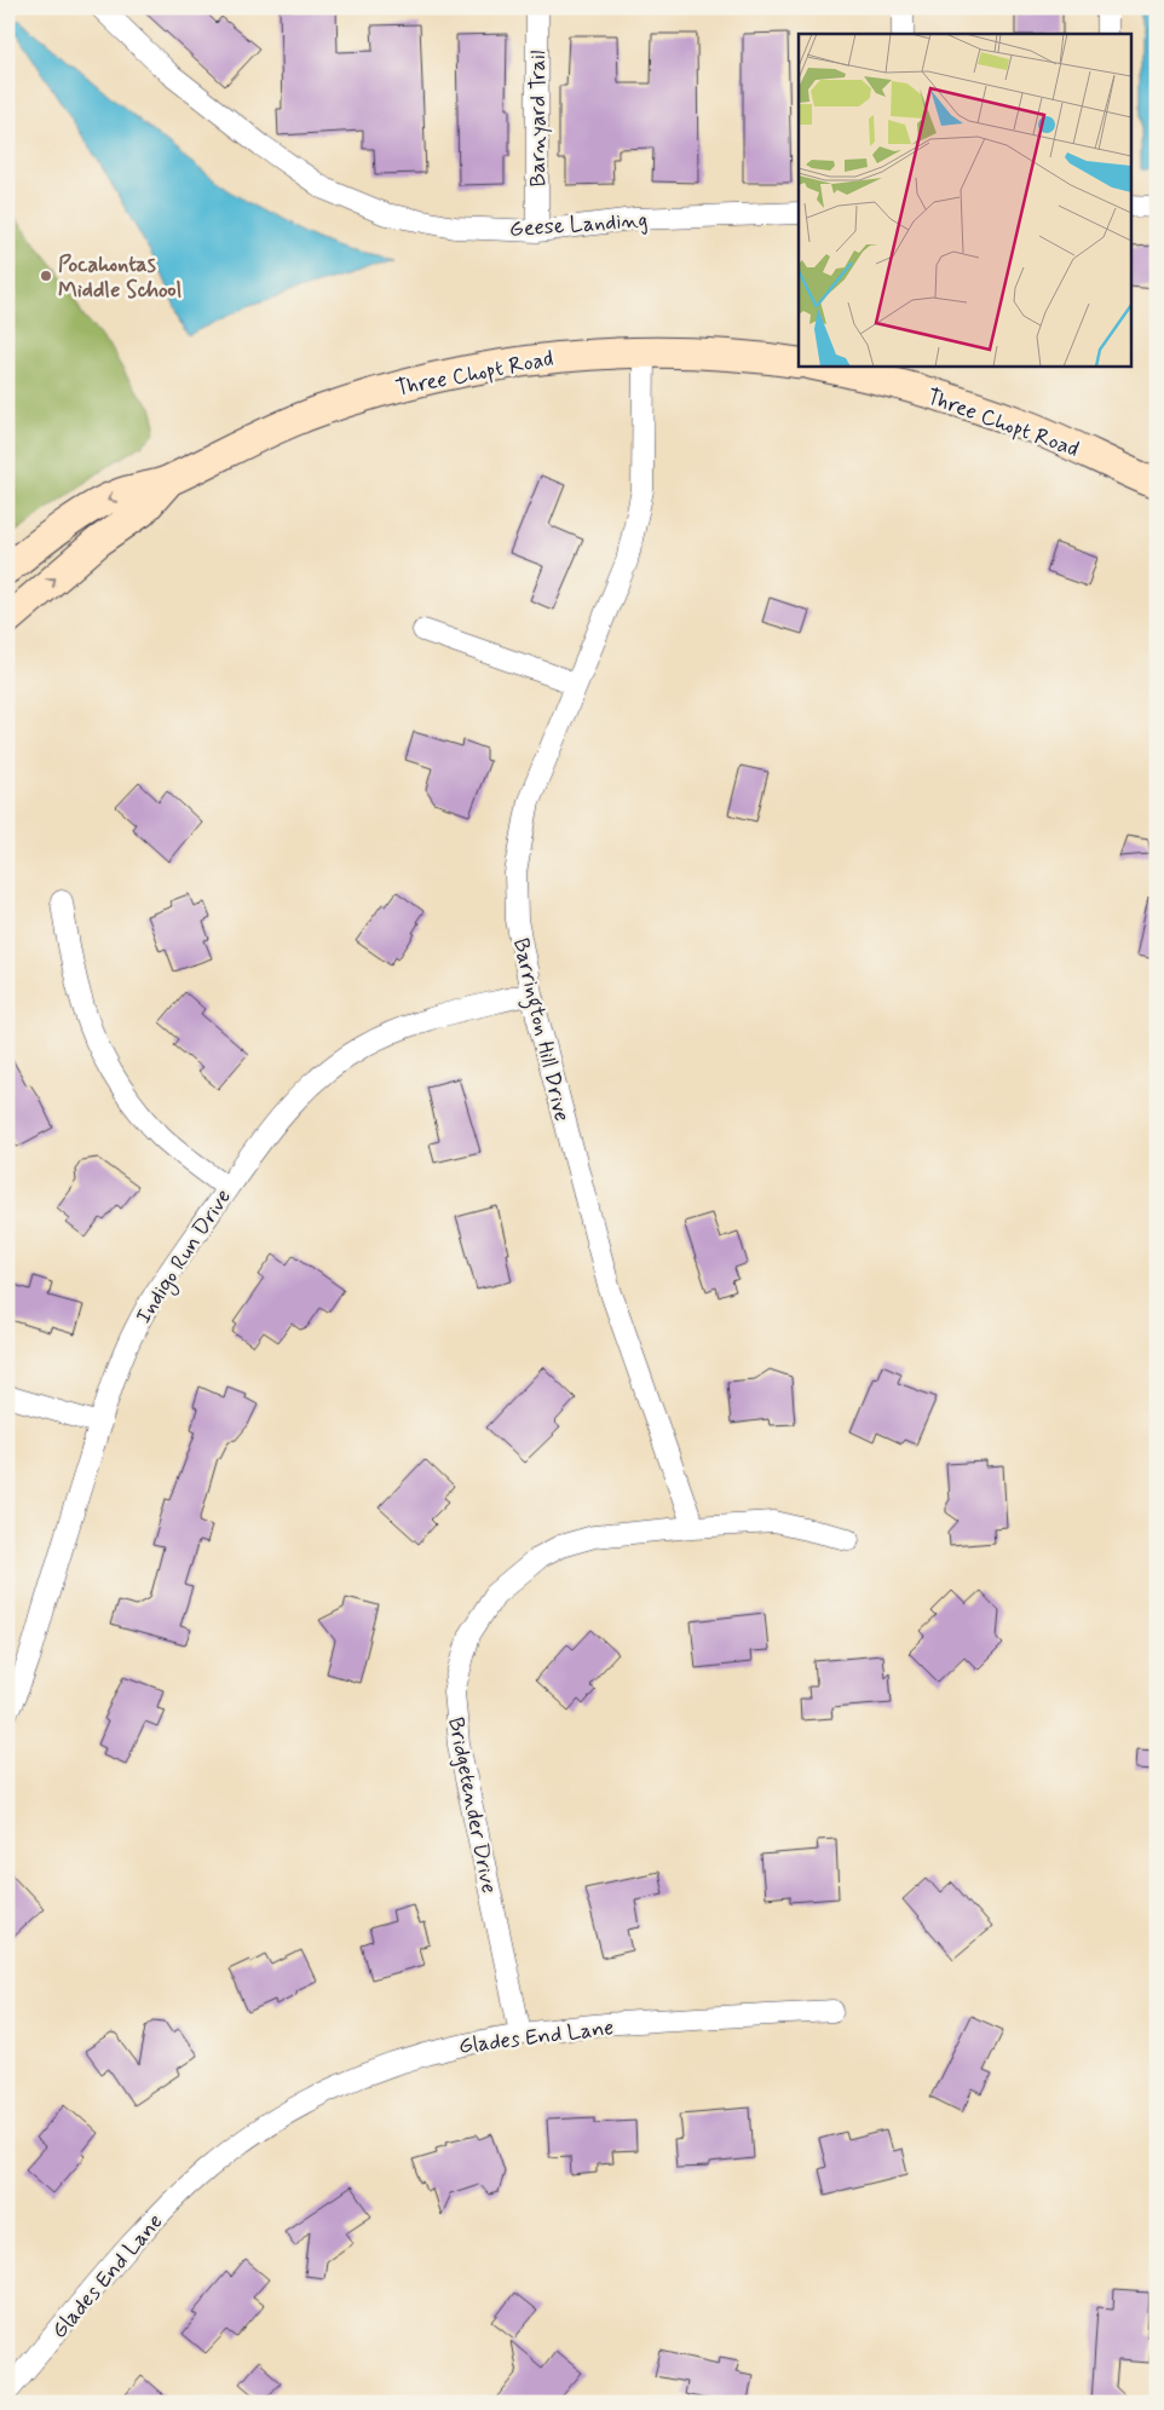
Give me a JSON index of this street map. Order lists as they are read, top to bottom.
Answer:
{
  "streets": {
    "main road": ["Three Chopt Road"],
    "street": [
      "Barnyard Trail",
      "Geese Landing",
      "Barrington Hill Drive",
      "Indigo Run Drive",
      "Bridgetender Drive",
      "Glades End Lane"
    ]
  },
  "crossings": [
    ["Barnyard Trail", "Geese Landing"],
    ["Three Chopt Road", "Barrington Hill Drive"],
    ["Barrington Hill Drive", "Indigo Run Drive"],
    ["Barrington Hill Drive", "Bridgetender Drive"],
    ["Bridgetender Drive", "Glades End Lane"]
  ],
  "places": ["Pocahontas Middle School"]
}
